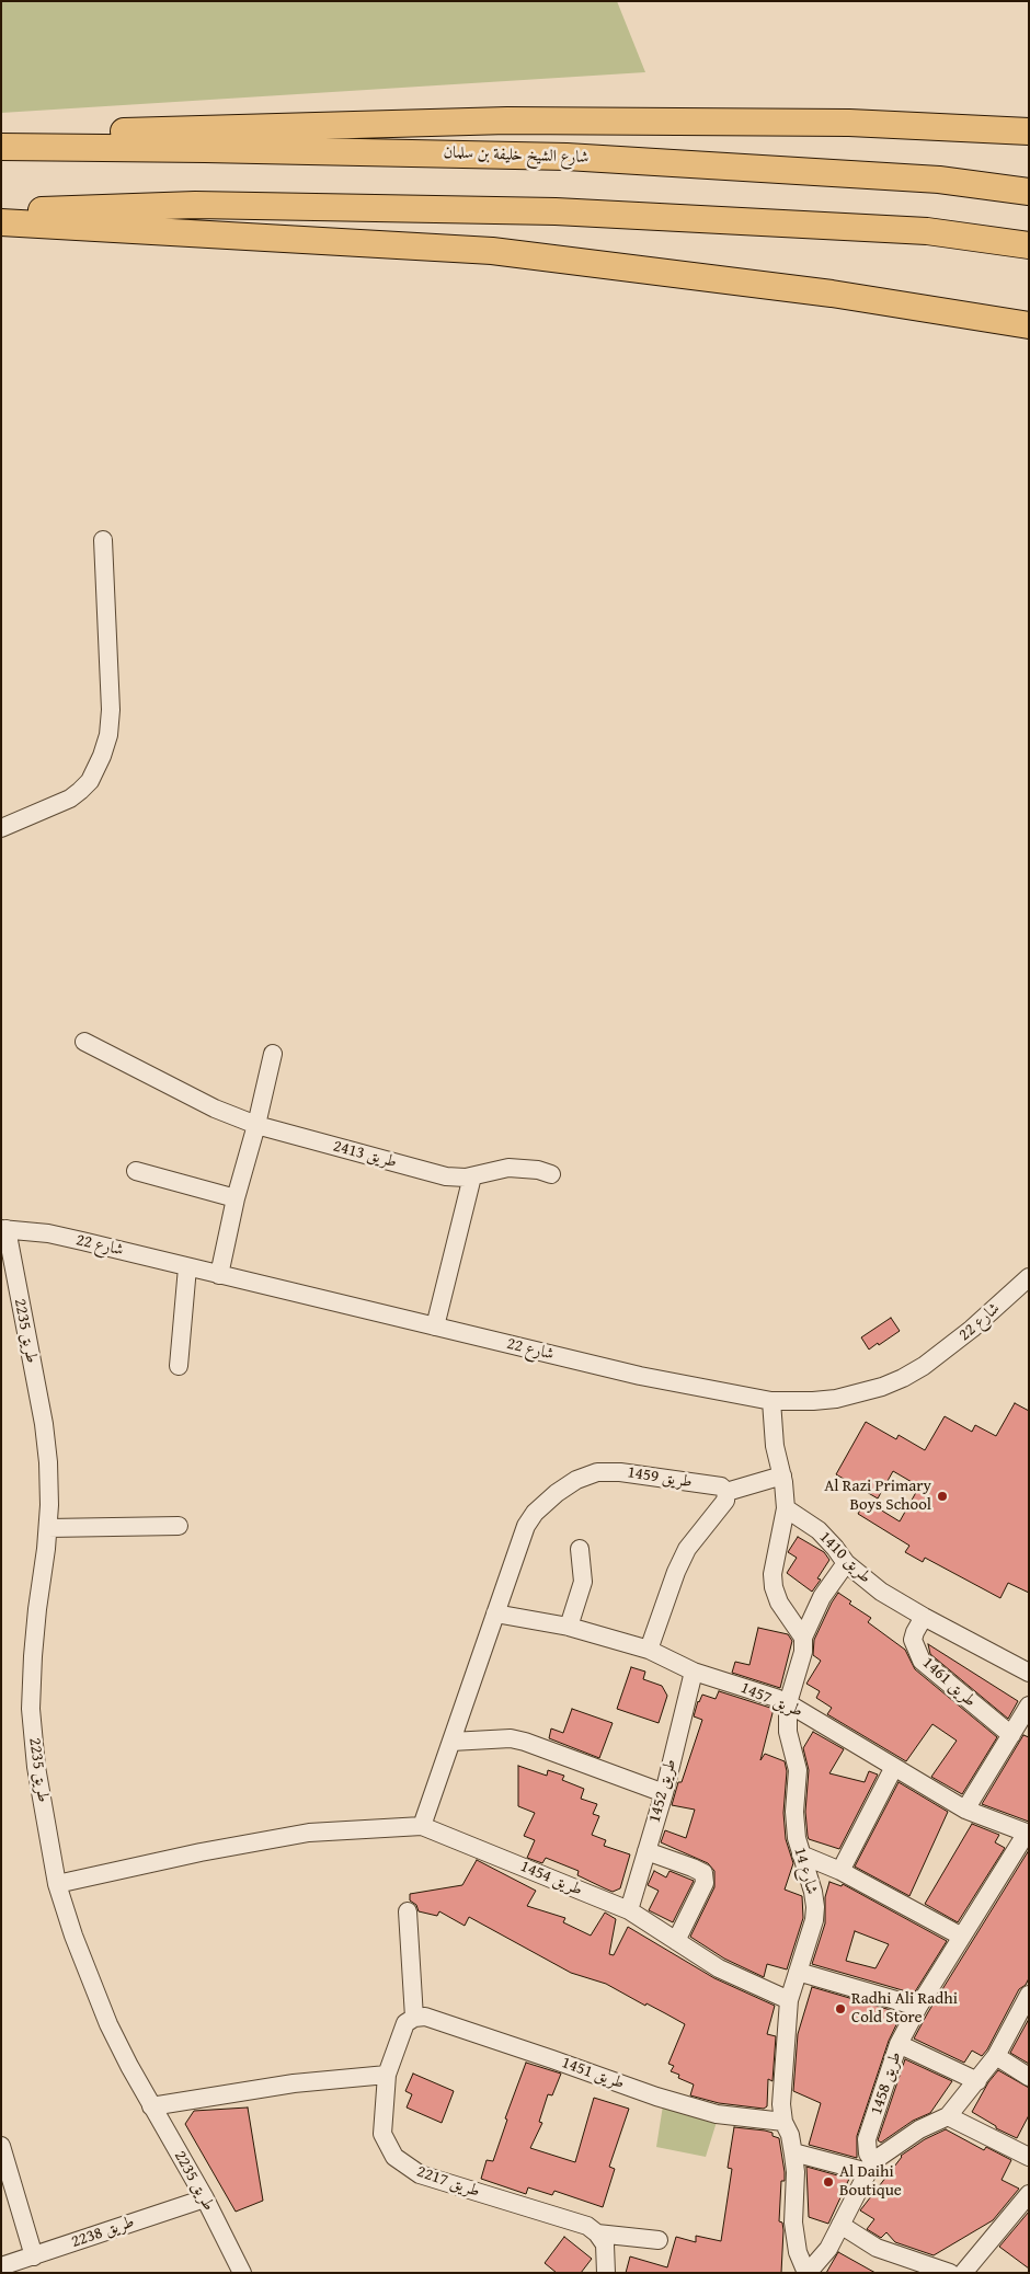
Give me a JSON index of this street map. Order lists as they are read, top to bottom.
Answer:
{
  "streets": {
    "highway": ["شارع الشيخ خليفة بن سلمان"],
    "street": [
      "طريق 2413",
      "شارع 22",
      "طريق 2235",
      "طريق 1459",
      "طريق 1410",
      "طريق 1461",
      "طريق 1457",
      "طريق 1452",
      "شارع 14",
      "طريق 1454",
      "طريق 1451",
      "طريق 1458",
      "طريق 2217",
      "طريق 2238"
    ]
  },
  "crossings": [
    ["شارع 22", "طريق 2235"],
    ["طريق 2235", "طريق 2238"],
    ["طريق 1459", "طريق 1457"],
    ["طريق 1459", "طريق 1454"],
    ["طريق 1410", "طريق 1461"],
    ["طريق 1457", "طريق 1452"],
    ["طريق 1457", "شارع 14"],
    ["طريق 1457", "طريق 1458"],
    ["طريق 1452", "طريق 1454"],
    ["شارع 14", "طريق 1454"],
    ["شارع 14", "طريق 1451"],
    ["طريق 1451", "طريق 2217"]
  ],
  "places": ["Al Razi Primary Boys School", "Radhi Ali Radhi Cold Store", "Al Daihi Boutique"]
}
